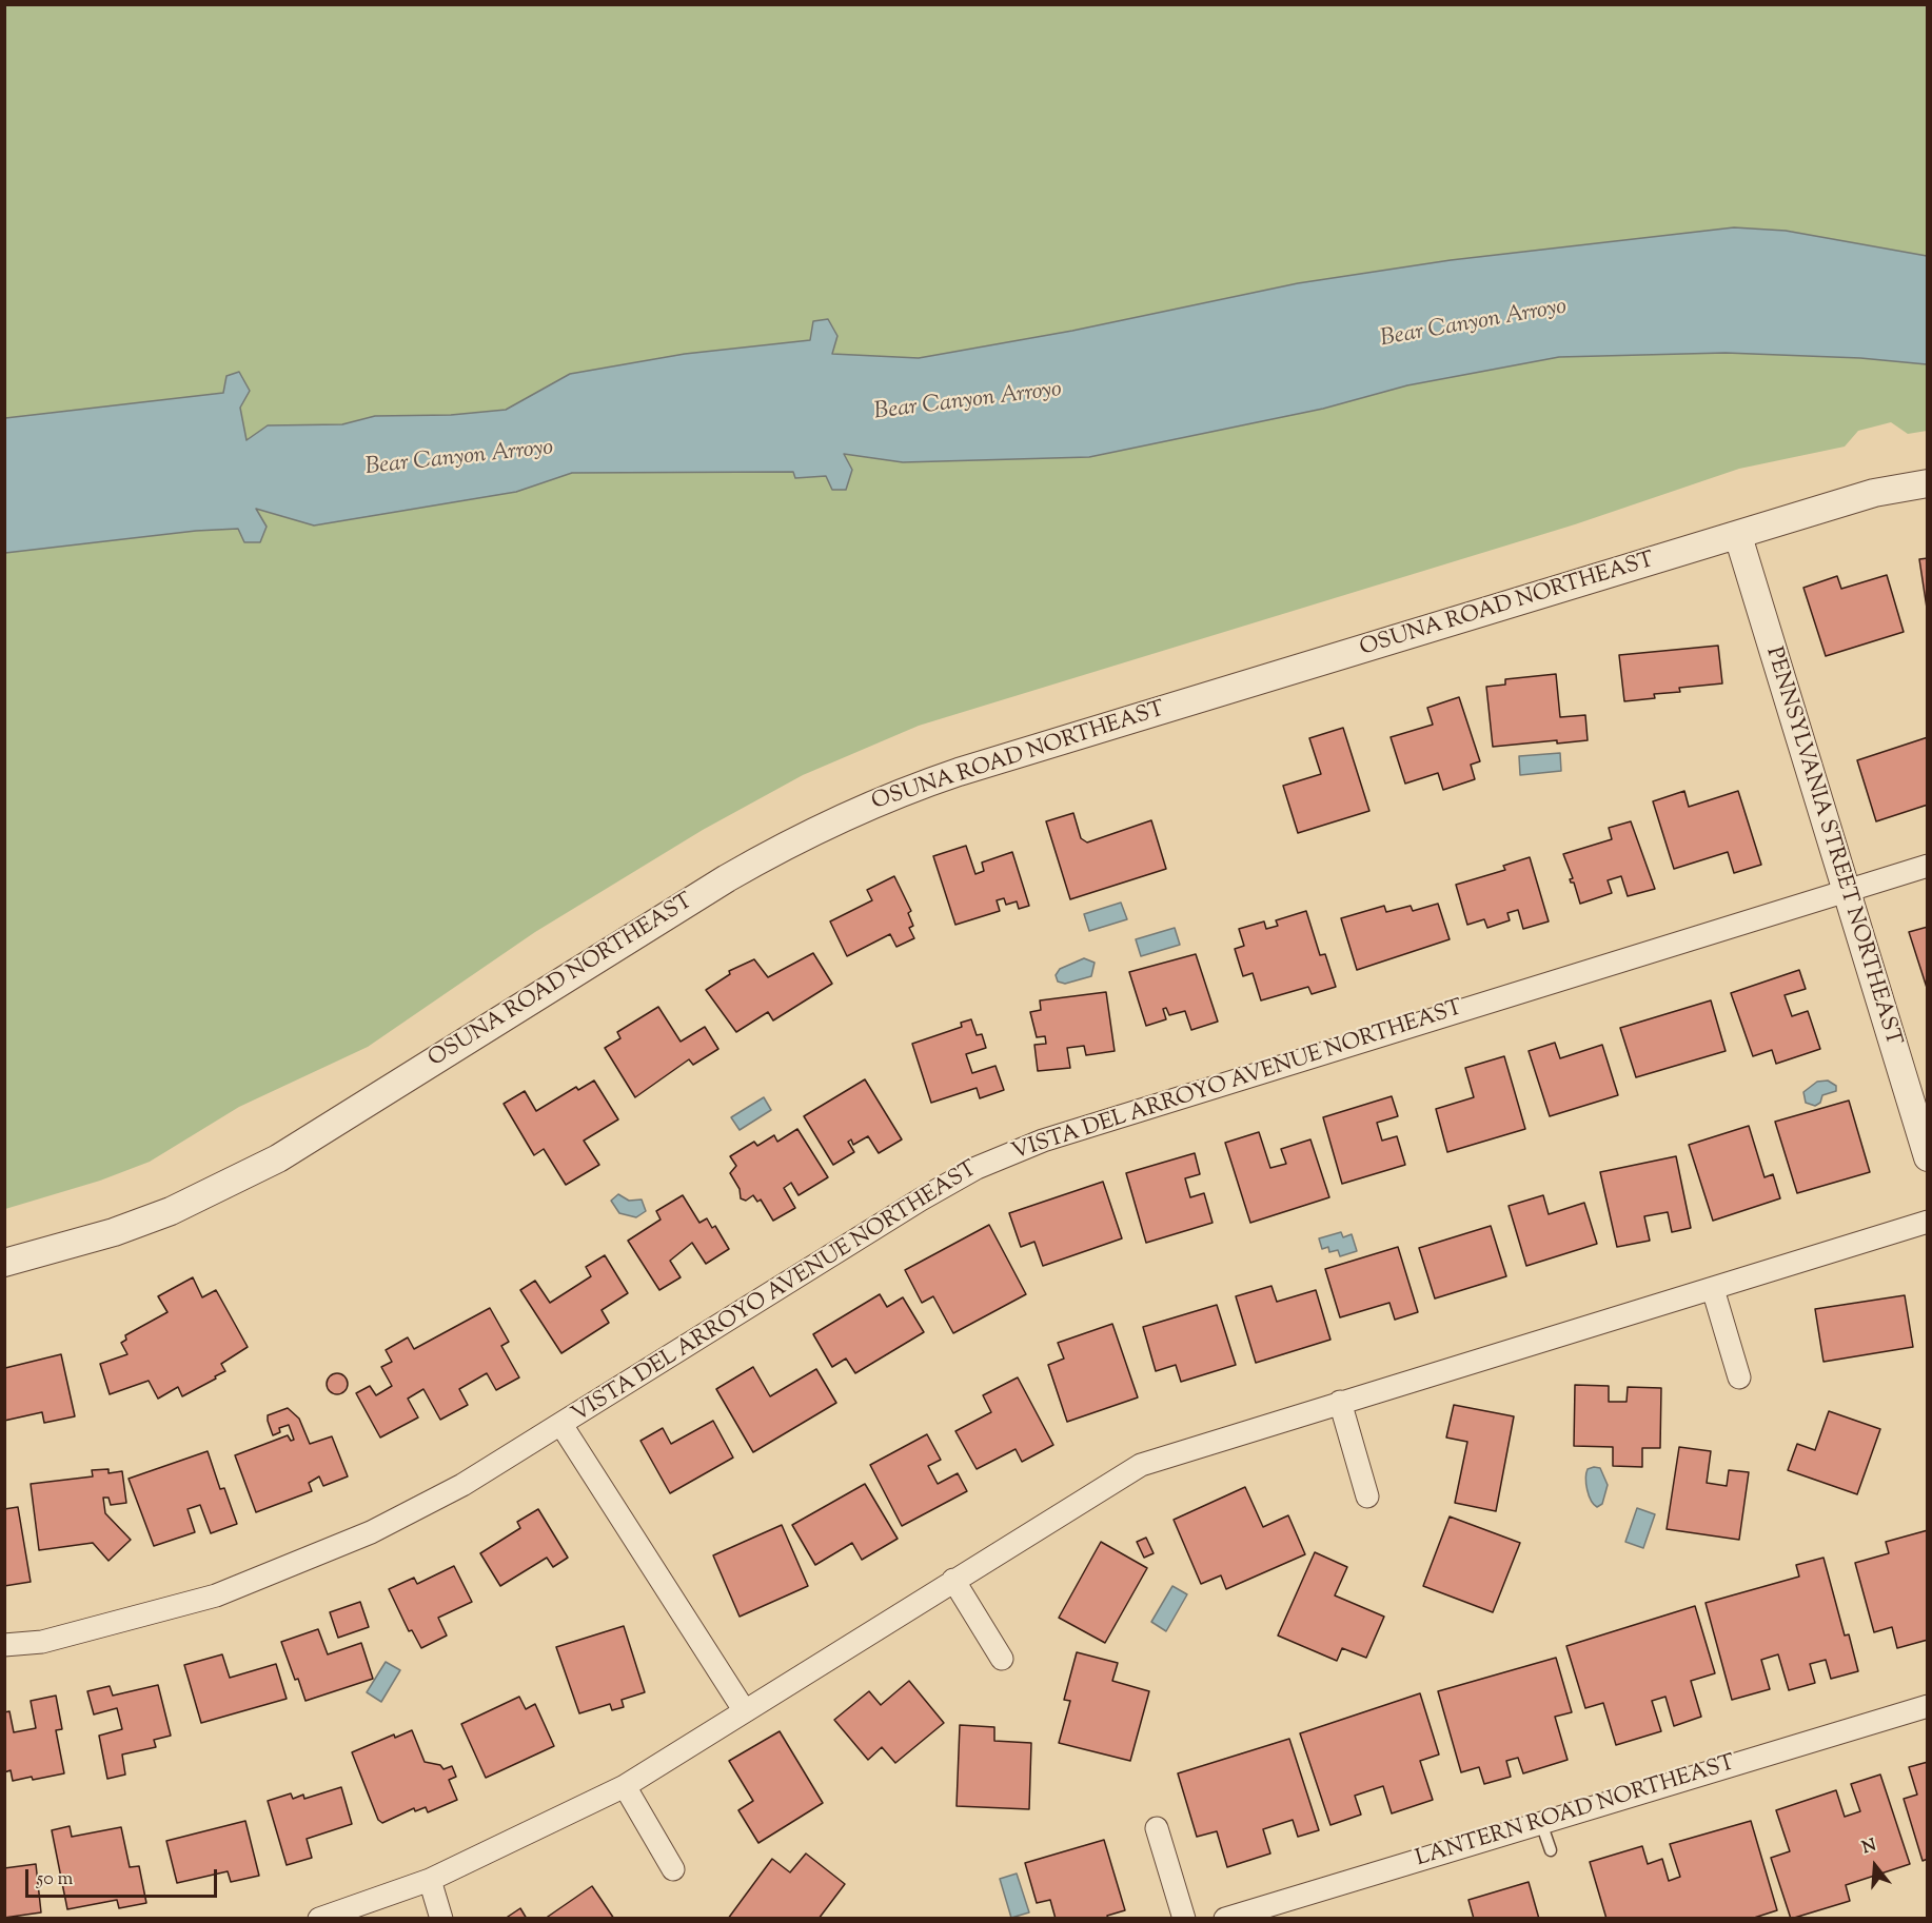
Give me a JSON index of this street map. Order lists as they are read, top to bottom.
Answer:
{
  "streets": {
    "street": [
      "OSUNA ROAD NORTHEAST",
      "PENNSYLVANIA STREET NORTHEAST",
      "VISTA DEL ARROYO AVENUE NORTHEAST",
      "LANTERN ROAD NORTHEAST"
    ]
  },
  "crossings": [
    ["OSUNA ROAD NORTHEAST", "PENNSYLVANIA STREET NORTHEAST"],
    ["PENNSYLVANIA STREET NORTHEAST", "VISTA DEL ARROYO AVENUE NORTHEAST"]
  ],
  "water": ["Bear Canyon Arroyo"],
  "scale_bar": "50 m",
  "north": "top"
}
